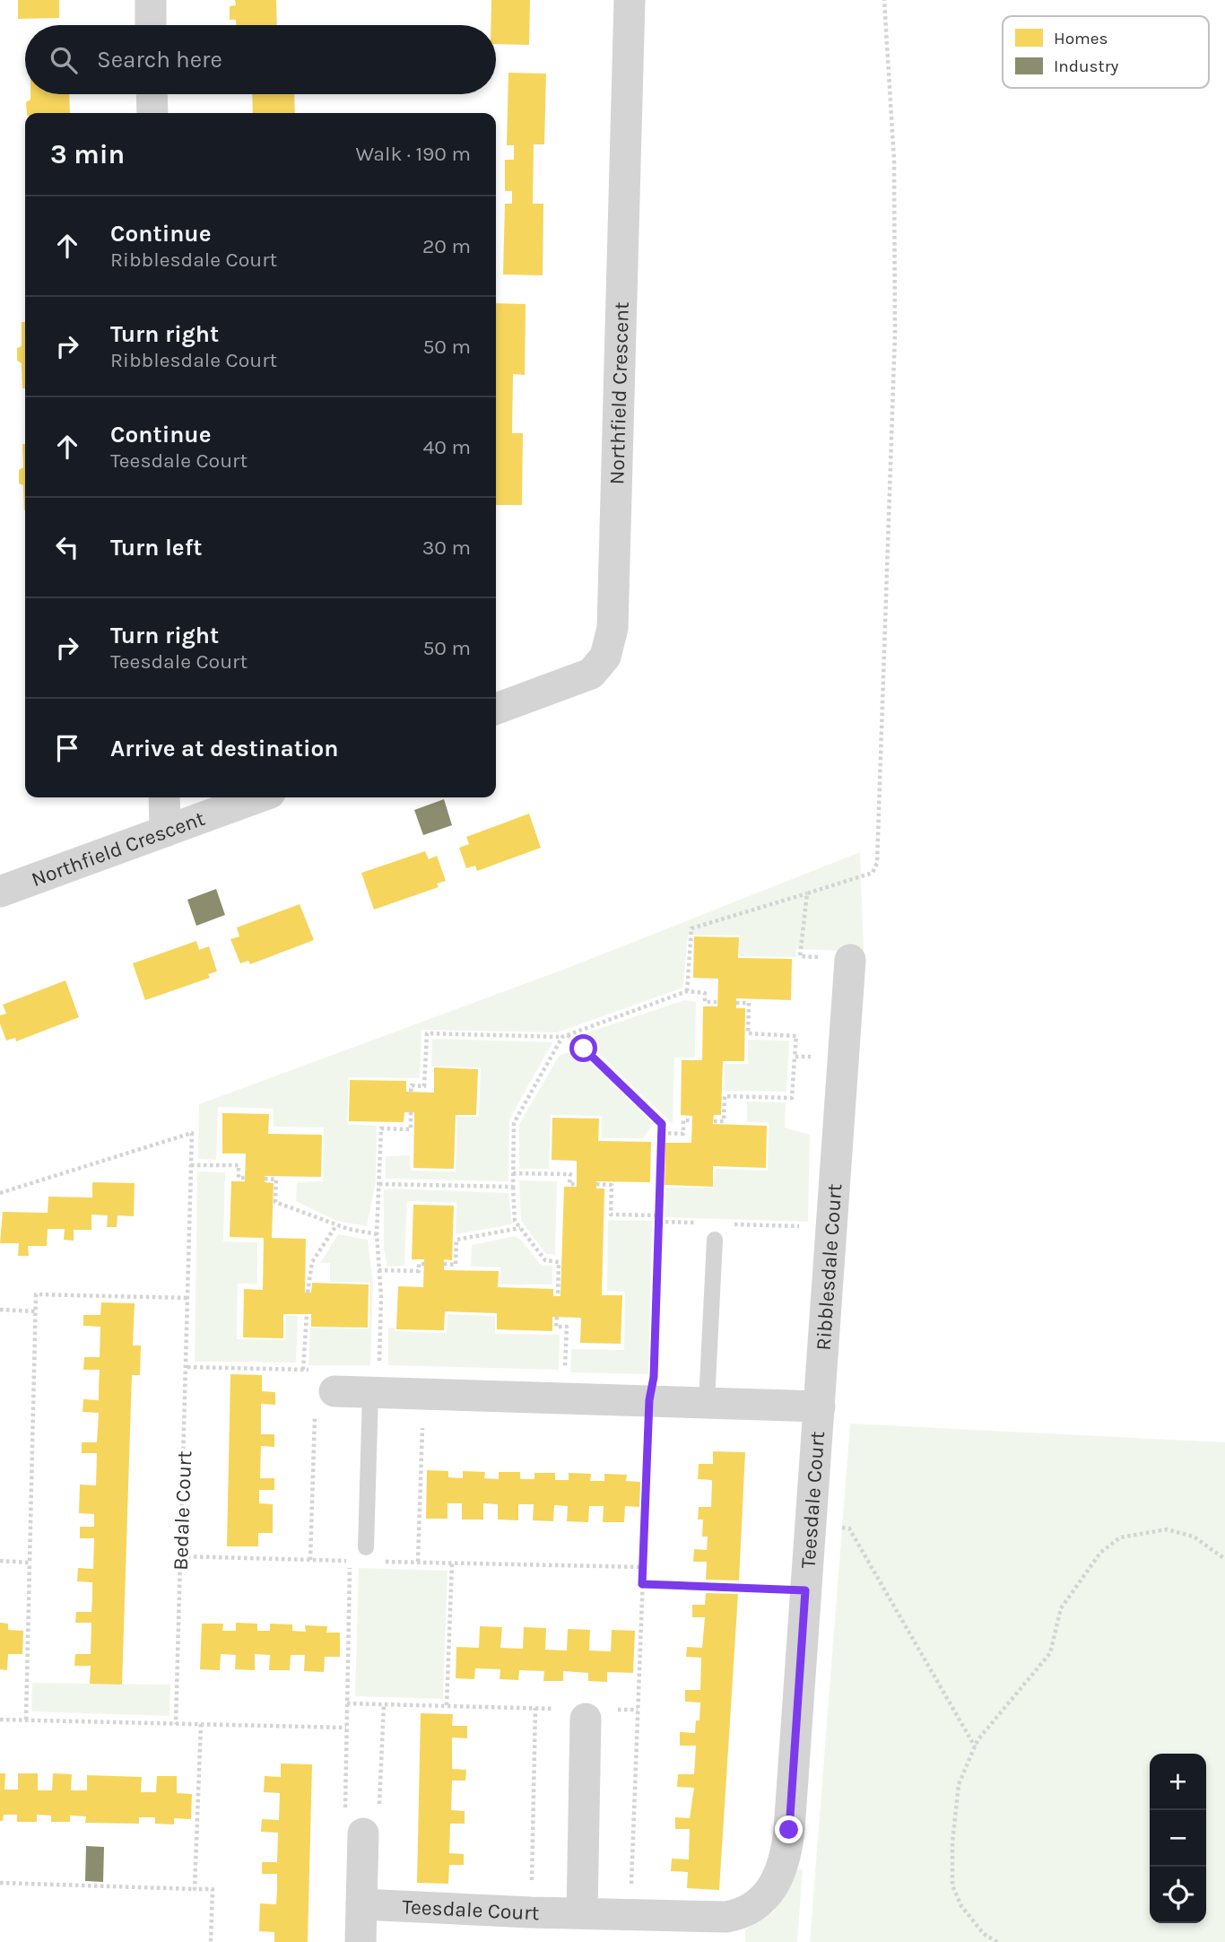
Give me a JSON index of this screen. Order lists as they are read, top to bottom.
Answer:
{
  "streets": {
    "street": ["Northfield Crescent", "Ribblesdale Court", "Teesdale Court"],
    "path": ["Bedale Court"]
  },
  "crossings": [
    ["Ribblesdale Court", "Teesdale Court"]
  ],
  "legend": ["Homes", "Industry"],
  "page": {
    "search": "Search here",
    "heading": ["3 min", "Walk · 190 m"],
    "list": [
      ["Continue", "Ribblesdale Court", "20 m"],
      ["Turn right", "Ribblesdale Court", "50 m"],
      ["Continue", "Teesdale Court", "40 m"],
      ["Turn left", "30 m"],
      ["Turn right", "Teesdale Court", "50 m"],
      "Arrive at destination"
    ],
    "map_buttons": ["+", "−"]
  }
}
